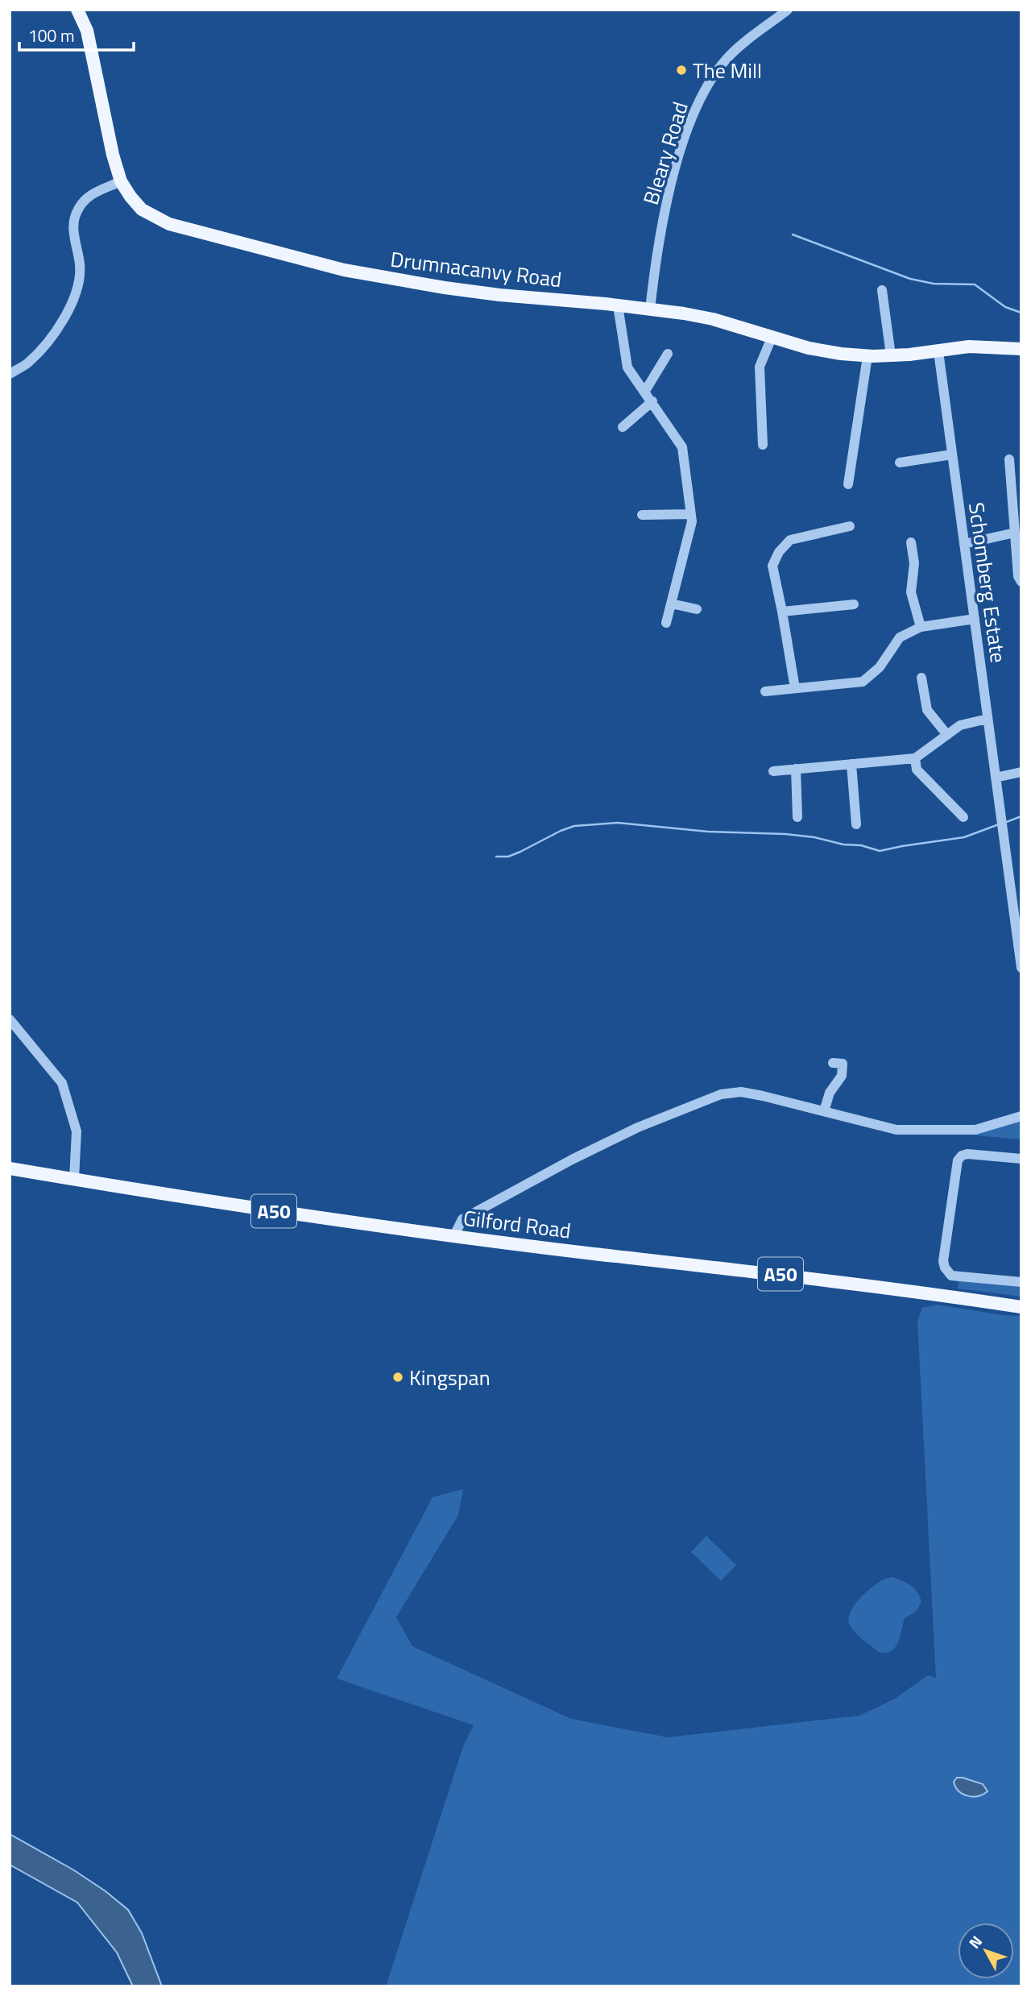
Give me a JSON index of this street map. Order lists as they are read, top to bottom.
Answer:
{
  "streets": {
    "main road": ["Drumnacanvy Road", "A50", "Gilford Road"],
    "street": ["Bleary Road", "Schomberg Estate"]
  },
  "crossings": [
    ["Bleary Road", "Drumnacanvy Road"],
    ["Drumnacanvy Road", "Schomberg Estate"]
  ],
  "places": ["The Mill", "Kingspan"],
  "scale_bar": "100 m",
  "north": "top left"
}
